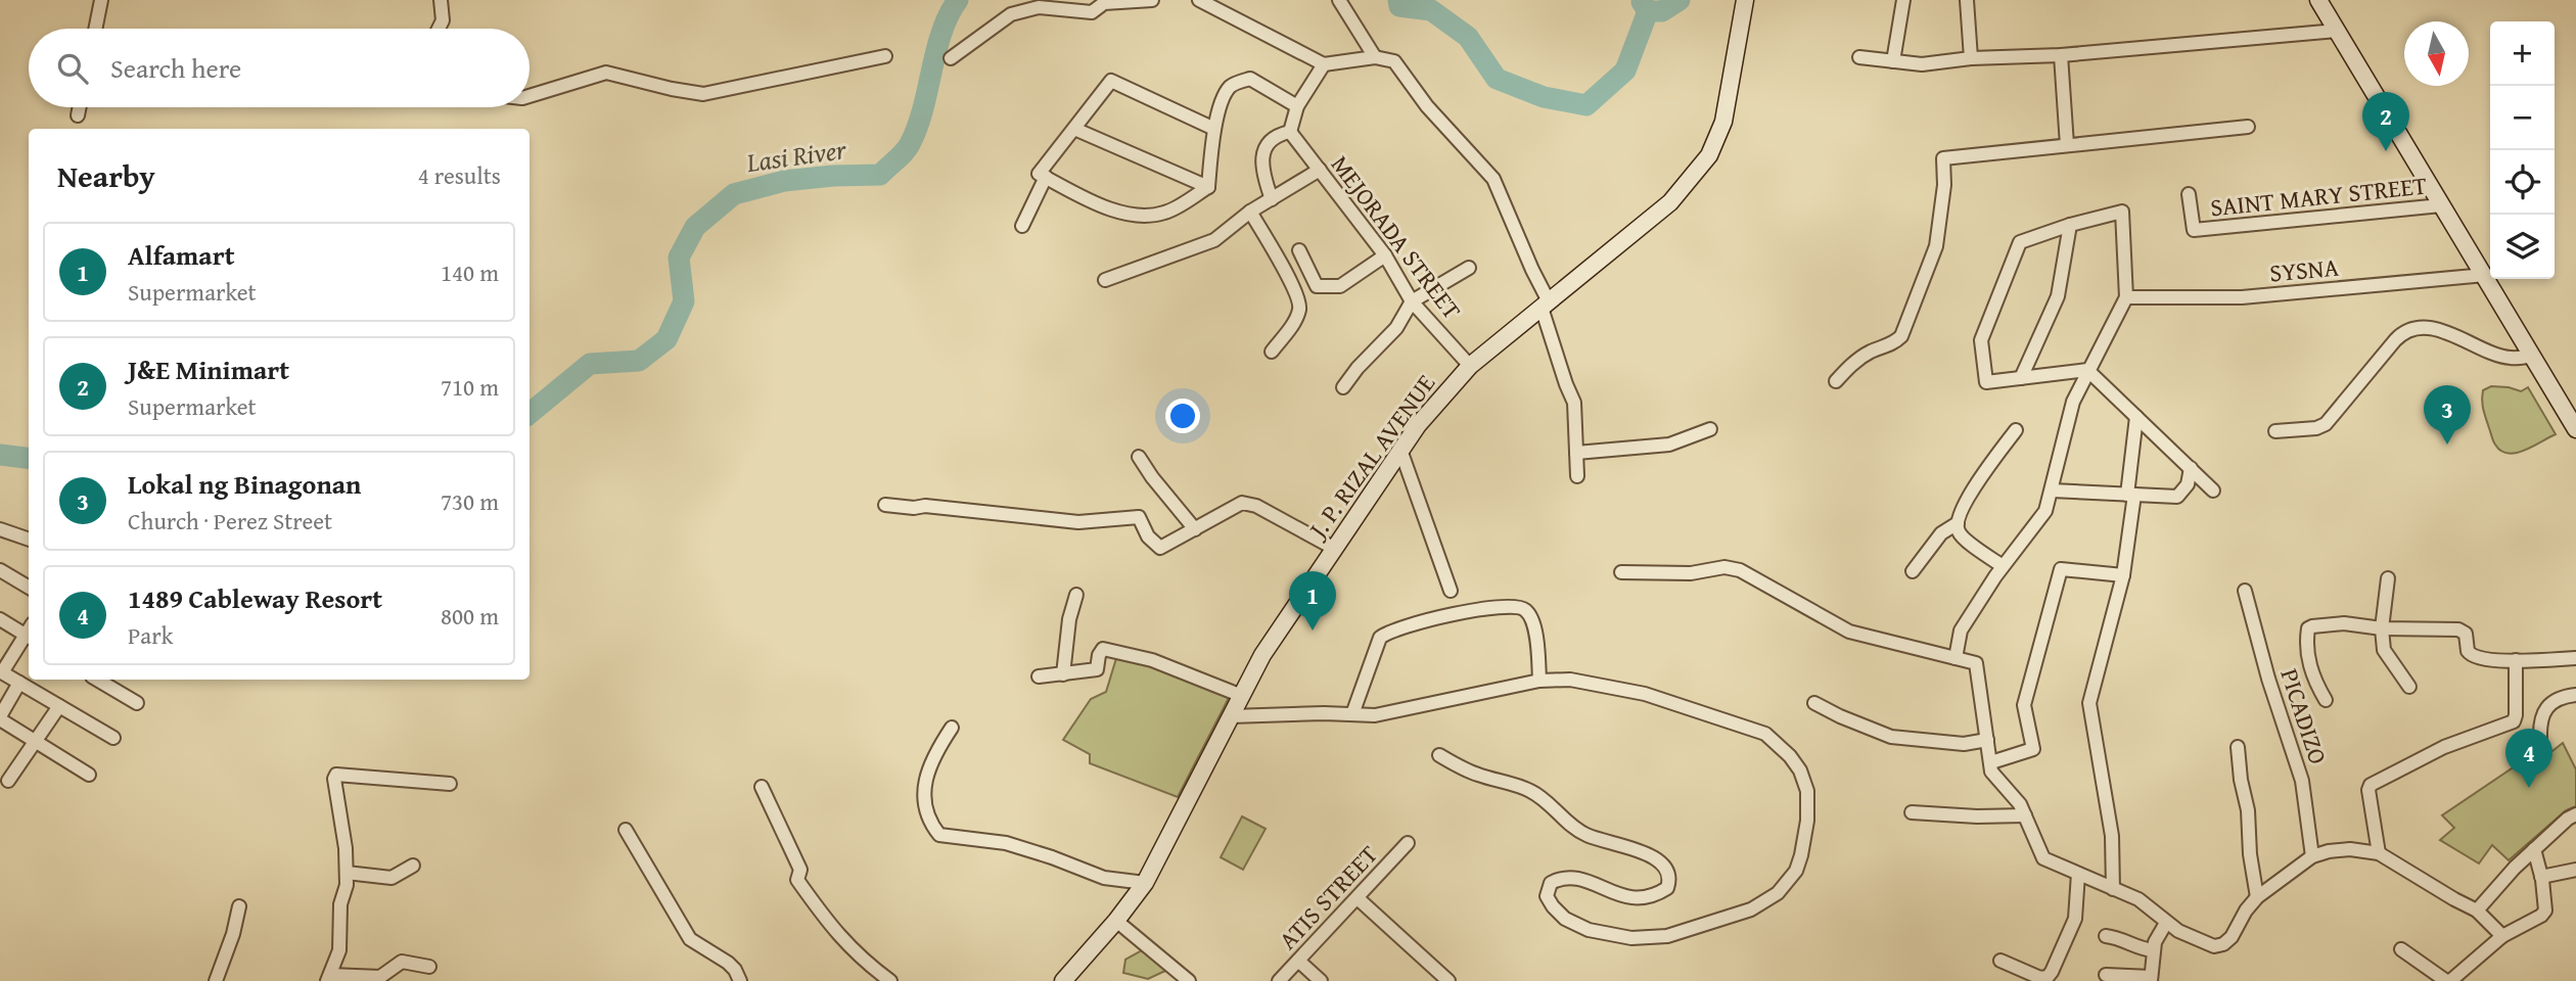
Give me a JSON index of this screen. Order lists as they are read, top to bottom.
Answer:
{
  "streets": {
    "main road": ["J. P. RIZAL AVENUE"],
    "street": [
      "SAINT MARY STREET",
      "MEJORADA STREET",
      "SYSNA",
      "PICADIZO",
      "ATIS STREET"
    ]
  },
  "crossings": [
    ["MEJORADA STREET", "J. P. RIZAL AVENUE"]
  ],
  "water": ["Lasi River"],
  "north": "bottom",
  "page": {
    "map_buttons": ["+", "−"],
    "search": "Search here",
    "pins": [
      "2",
      "3",
      "1",
      "4"
    ],
    "heading": ["Nearby", "4 results"],
    "list": [
      {
        "mark": "1",
        "name": "Alfamart",
        "note": "Supermarket",
        "value": "140 m"
      },
      {
        "mark": "2",
        "name": "J&E Minimart",
        "note": "Supermarket",
        "value": "710 m"
      },
      {
        "mark": "3",
        "name": "Lokal ng Binagonan",
        "note": "Church · Perez Street",
        "value": "730 m"
      },
      {
        "mark": "4",
        "name": "1489 Cableway Resort",
        "note": "Park",
        "value": "800 m"
      }
    ]
  }
}
